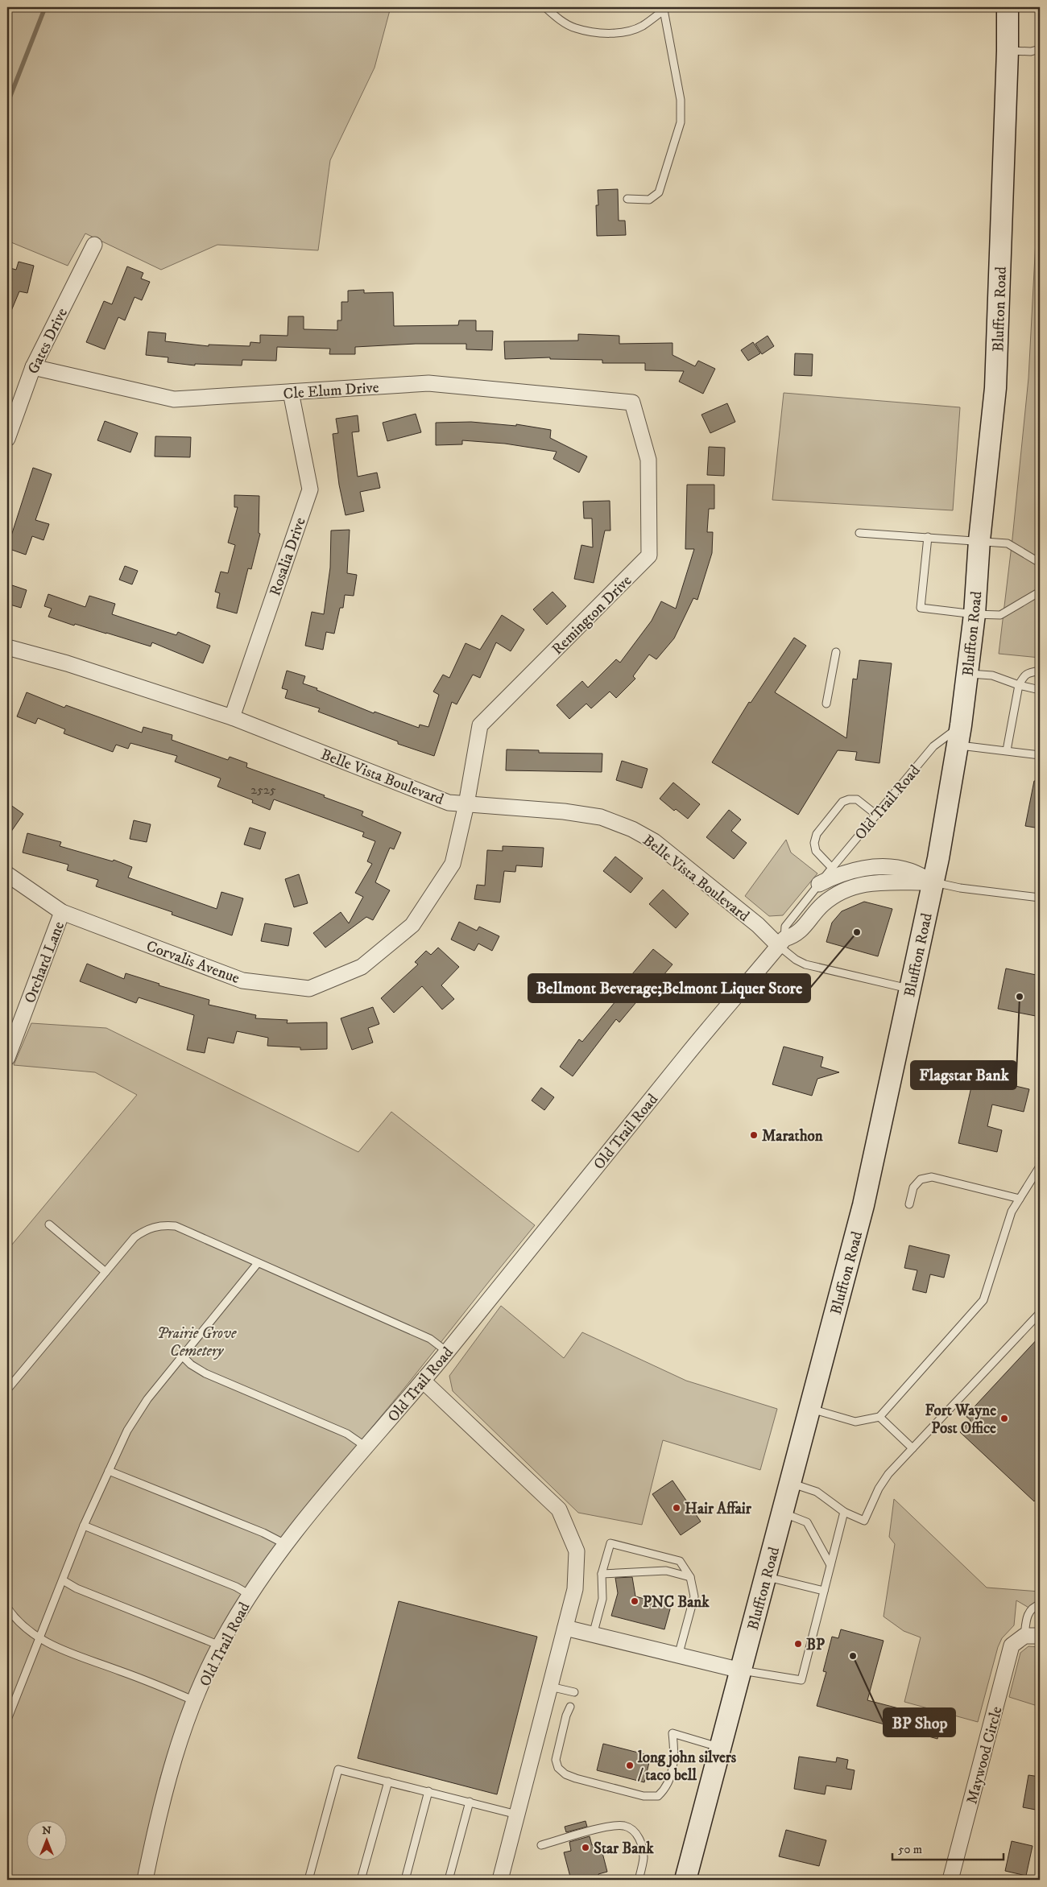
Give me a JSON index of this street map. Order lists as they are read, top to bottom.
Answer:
{
  "streets": {
    "main road": ["Bluffton Road"],
    "street": [
      "Gates Drive",
      "Cle Elum Drive",
      "Rosalia Drive",
      "Remington Drive",
      "Belle Vista Boulevard",
      "Old Trail Road",
      "Corvalis Avenue",
      "Orchard Lane",
      "Maywood Circle"
    ]
  },
  "crossings": [
    ["Bluffton Road", "Old Trail Road"],
    ["Gates Drive", "Cle Elum Drive"],
    ["Cle Elum Drive", "Rosalia Drive"],
    ["Cle Elum Drive", "Remington Drive"],
    ["Rosalia Drive", "Belle Vista Boulevard"],
    ["Remington Drive", "Belle Vista Boulevard"],
    ["Remington Drive", "Corvalis Avenue"],
    ["Belle Vista Boulevard", "Old Trail Road"],
    ["Belle Vista Boulevard", "Corvalis Avenue"],
    ["Corvalis Avenue", "Orchard Lane"]
  ],
  "parks": ["Prairie Grove Cemetery"],
  "places": [
    "Bellmont Beverage;Belmont Liquer Store",
    "Flagstar Bank",
    "Marathon",
    "Fort Wayne Post Office",
    "Hair Affair",
    "PNC Bank",
    "BP",
    "BP Shop",
    "long john silvers / taco bell",
    "Star Bank"
  ],
  "house_numbers": ["2525"],
  "scale_bar": "50 m",
  "north": "top"
}
